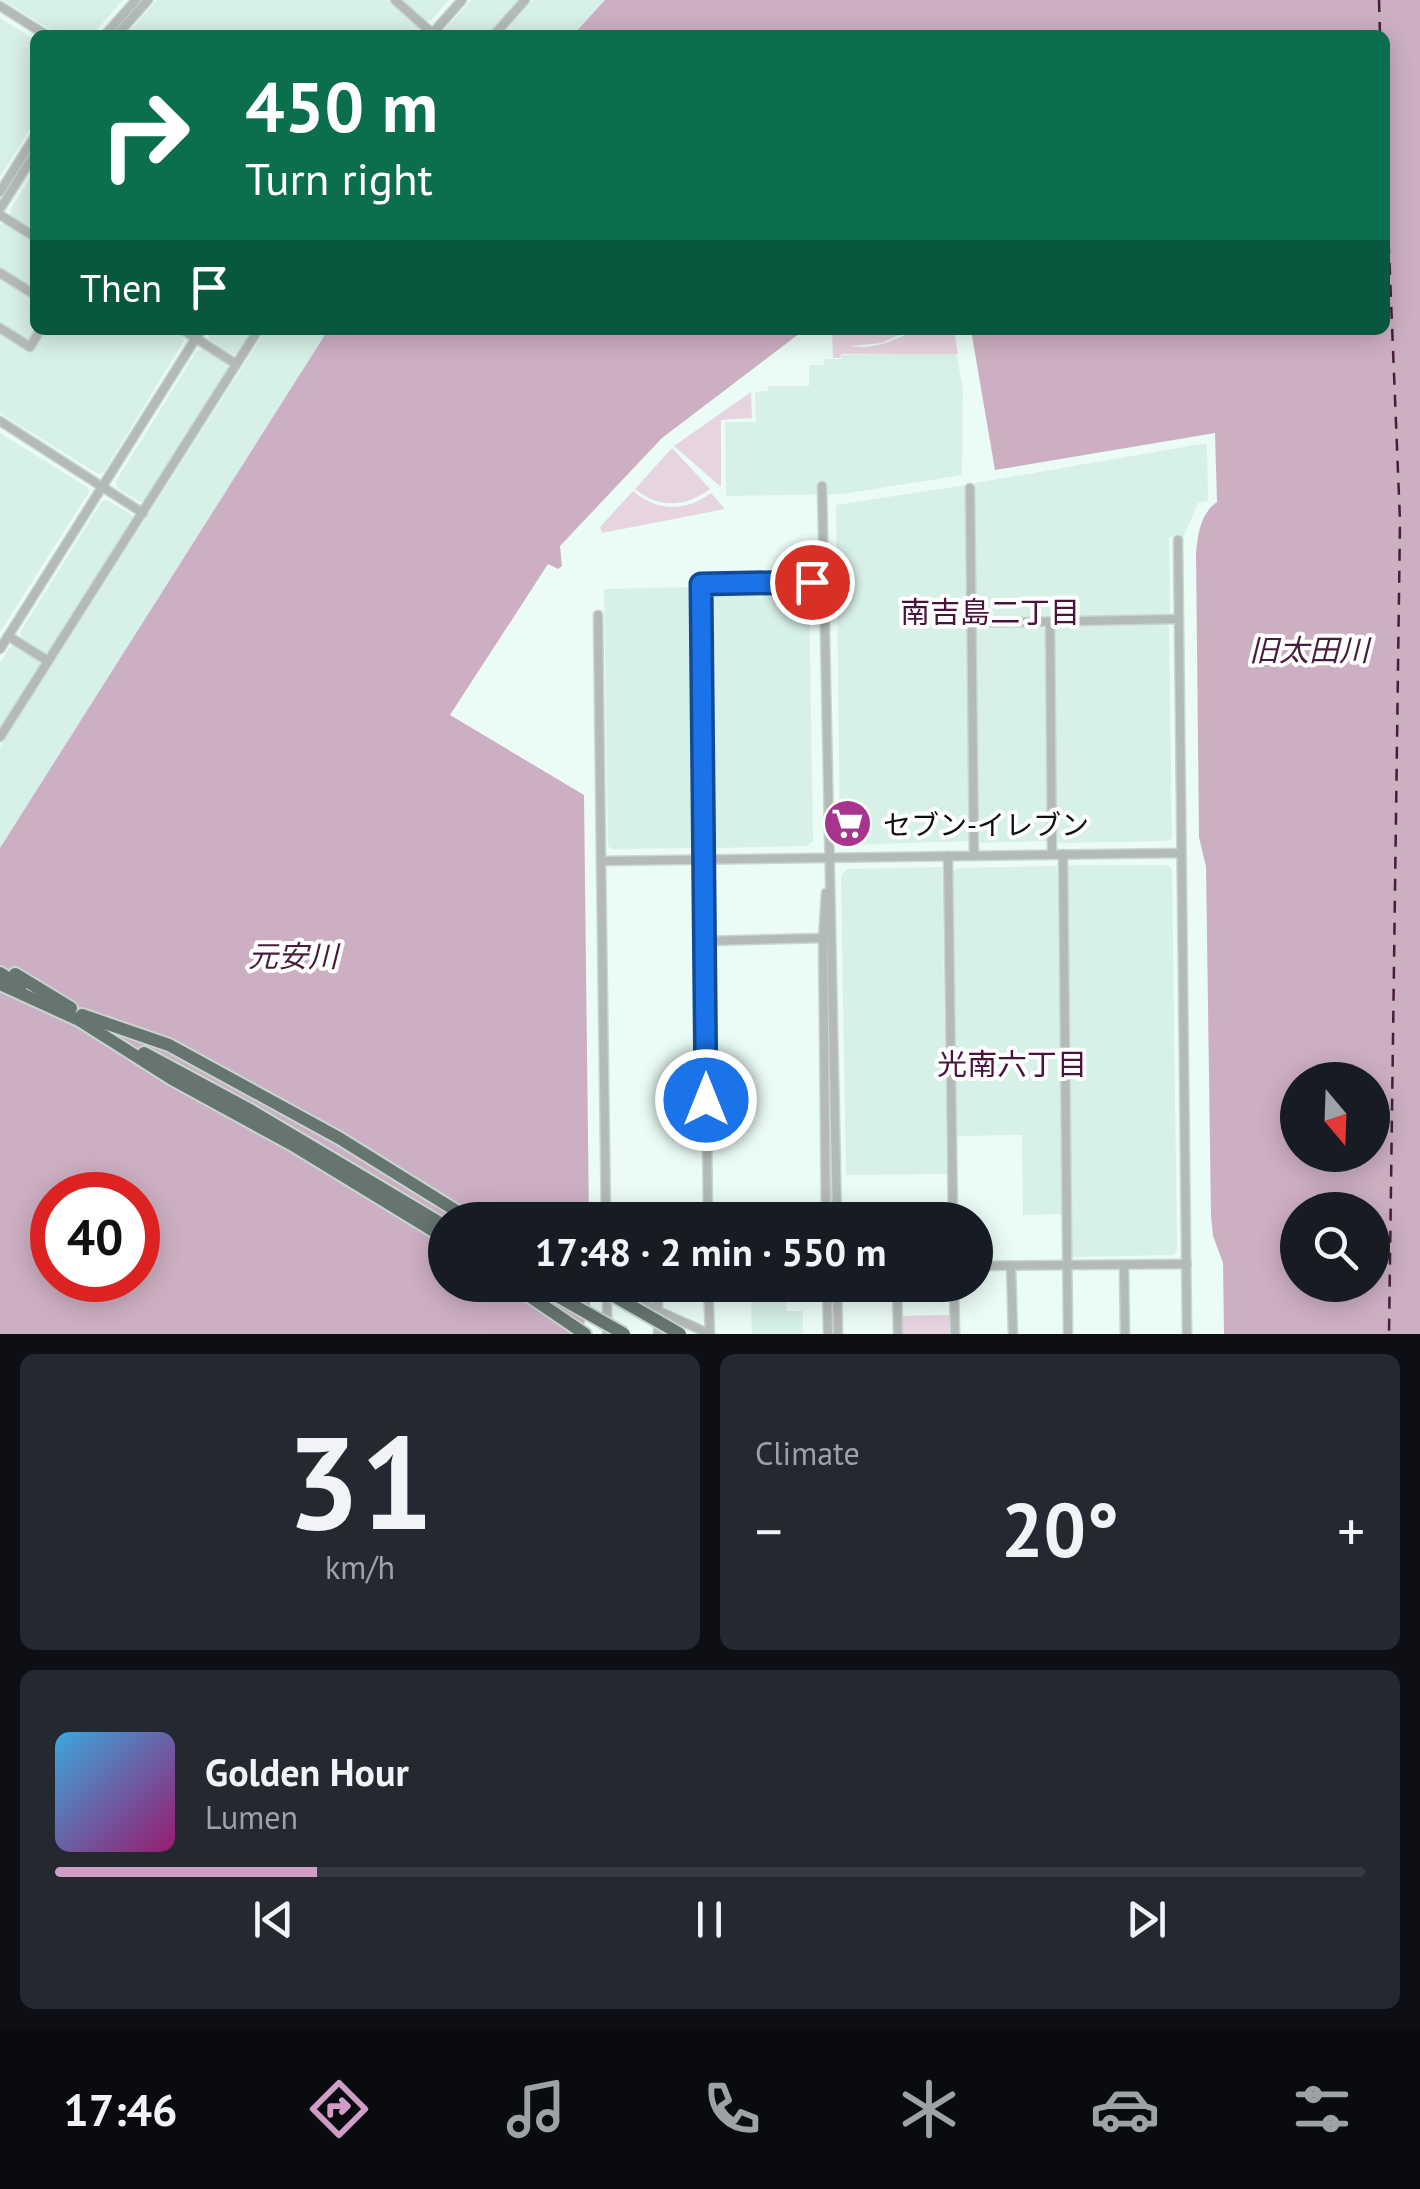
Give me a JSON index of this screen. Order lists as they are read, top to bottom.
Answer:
{
  "districts": ["南吉島二丁目", "光南六丁目"],
  "water": ["旧太田川", "元安川"],
  "places": {
    "supermarket": ["セブン-イレブン"]
  },
  "north": "bottom",
  "page": {
    "turn": ["450 m", "Turn right"],
    "then": "Then",
    "limit": "40",
    "trip": "17:48 · 2 min · 550 m",
    "tile": [
      ["31", "km/h"],
      "Climate"
    ],
    "heat": ["−", "20°", "+"],
    "song": ["Golden Hour", "Lumen"],
    "tabs": "17:46"
  }
}
